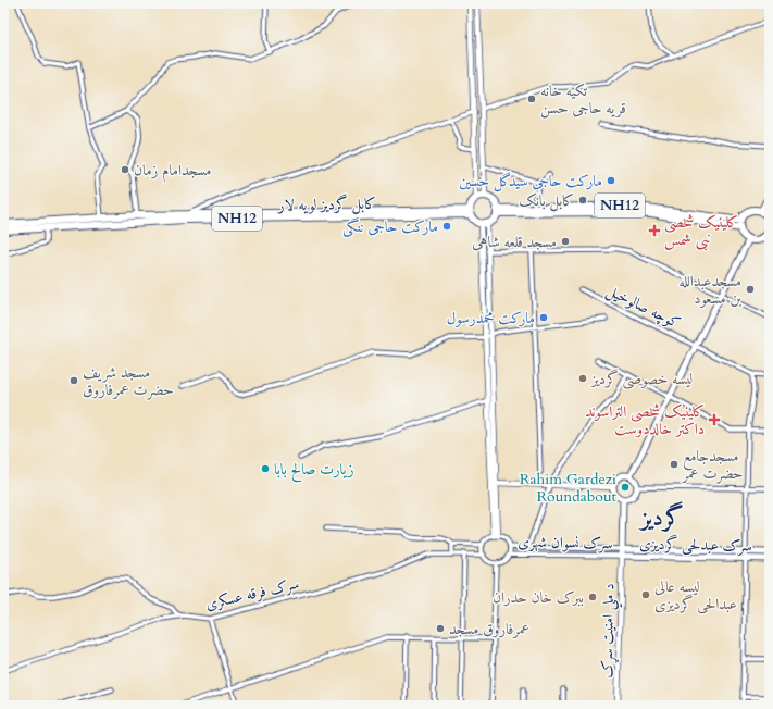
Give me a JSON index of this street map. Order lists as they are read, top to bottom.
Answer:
{
  "streets": {
    "highway": ["کابل گردیز لویه لار", "NH12"],
    "main road": ["سرک عبدلحی گردیزی"],
    "street": [
      "کوچه صالوخیل",
      "سرک نسوان شهری",
      "سرک فرقه عسکری",
      "د ملي امنیت سړک"
    ]
  },
  "crossings": [
    ["کابل گردیز لویه لار", "NH12"],
    ["سرک نسوان شهری", "سرک عبدلحی گردیزی"],
    ["سرک نسوان شهری", "سرک فرقه عسکری"],
    ["سرک نسوان شهری", "د ملي امنیت سړک"],
    ["سرک عبدلحی گردیزی", "د ملي امنیت سړک"]
  ],
  "districts": ["گردیز"],
  "places": {
    "other": [
      "تکیه خانه قریه حاجی حسن",
      "مسجدامام زمان",
      "مارکت حاجی سیدگل حسین",
      "کابل بانک",
      "مارکت حاجی ننگی",
      "مسجد قلعه شاهی",
      "مسجدعبدالله بن مسعود",
      "مارکت محمدرسول",
      "لیسه خصوصی گردیز",
      "مسجد شریف حضرت عمرفاروق",
      "مسجدجامع حضرت عمر",
      "زیارت صالح بابا",
      "Rahim Gardezi Roundabout",
      "لیسه عالی عبدالحی گردیزی",
      "ببرک خان حدران",
      "عمرفاروق مسجد"
    ],
    "health": ["کلینیک شخصی نبی شمس", "کلینیک شخصی التراسوند داکتر خالددوست"]
  }
}
